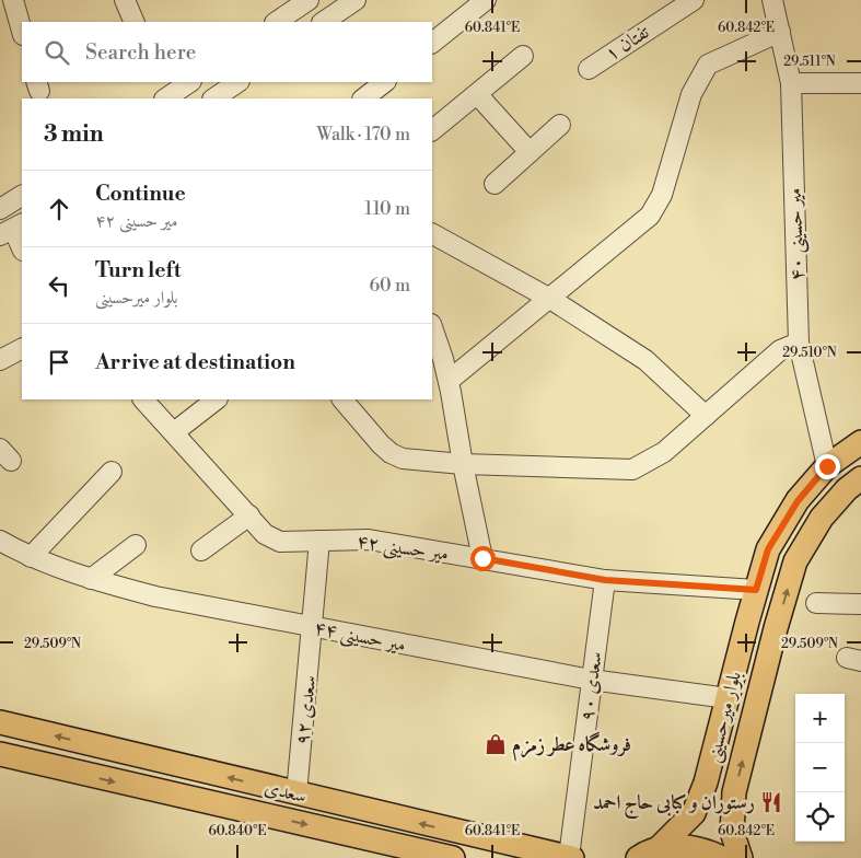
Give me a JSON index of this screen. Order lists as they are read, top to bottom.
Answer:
{
  "streets": {
    "main road": ["بلوار میرحسینی", "سعدی"],
    "street": [
      "تفتان ۱",
      "میر حسینی ۴۰",
      "میر حسینی ۴۲",
      "میر حسینی ۴۴",
      "سعدی ۹۰",
      "سعدی ۹۲"
    ]
  },
  "crossings": [
    ["میر حسینی ۴۰", "بلوار میرحسینی"],
    ["میر حسینی ۴۲", "سعدی ۹۰"],
    ["میر حسینی ۴۲", "سعدی ۹۲"],
    ["میر حسینی ۴۲", "بلوار میرحسینی"],
    ["میر حسینی ۴۴", "سعدی ۹۰"],
    ["میر حسینی ۴۴", "سعدی ۹۲"],
    ["میر حسینی ۴۴", "بلوار میرحسینی"],
    ["سعدی ۹۰", "سعدی"],
    ["سعدی ۹۲", "سعدی"]
  ],
  "places": {
    "shop": ["فروشگاه عطر زمزم"],
    "restaurant": ["رستوران و کبابی حاج احمد"]
  },
  "page": {
    "search": "Search here",
    "heading": ["3 min", "Walk · 170 m"],
    "list": [
      ["Continue", "میر حسینی ۴۲", "110 m"],
      ["Turn left", "بلوار میرحسینی", "60 m"],
      "Arrive at destination"
    ],
    "map_buttons": ["+", "−"]
  },
  "coordinates": [
    "60.841°E",
    "60.842°E",
    "29.511°N",
    "29.510°N",
    "29.509°N",
    "60.840°E"
  ]
}
